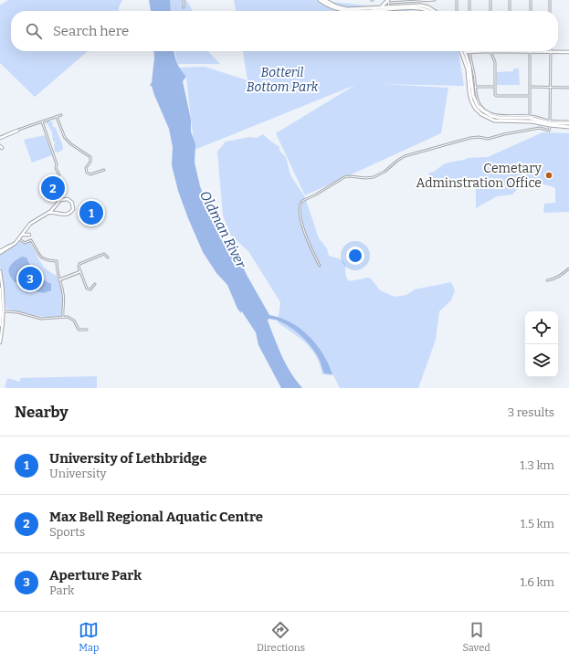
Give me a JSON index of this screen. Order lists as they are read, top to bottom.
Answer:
{
  "water": ["Oldman River"],
  "parks": ["Botteril Bottom Park"],
  "places": ["Cemetary Adminstration Office"],
  "page": {
    "search": "Search here",
    "pins": ["2", "1", "3"],
    "heading": ["Nearby", "3 results"],
    "list": [
      {
        "mark": "1",
        "name": "University of Lethbridge",
        "note": "University",
        "value": "1.3 km"
      },
      {
        "mark": "2",
        "name": "Max Bell Regional Aquatic Centre",
        "note": "Sports",
        "value": "1.5 km"
      },
      {
        "mark": "3",
        "name": "Aperture Park",
        "note": "Park",
        "value": "1.6 km"
      }
    ],
    "nav": ["Map", "Directions", "Saved"]
  }
}
